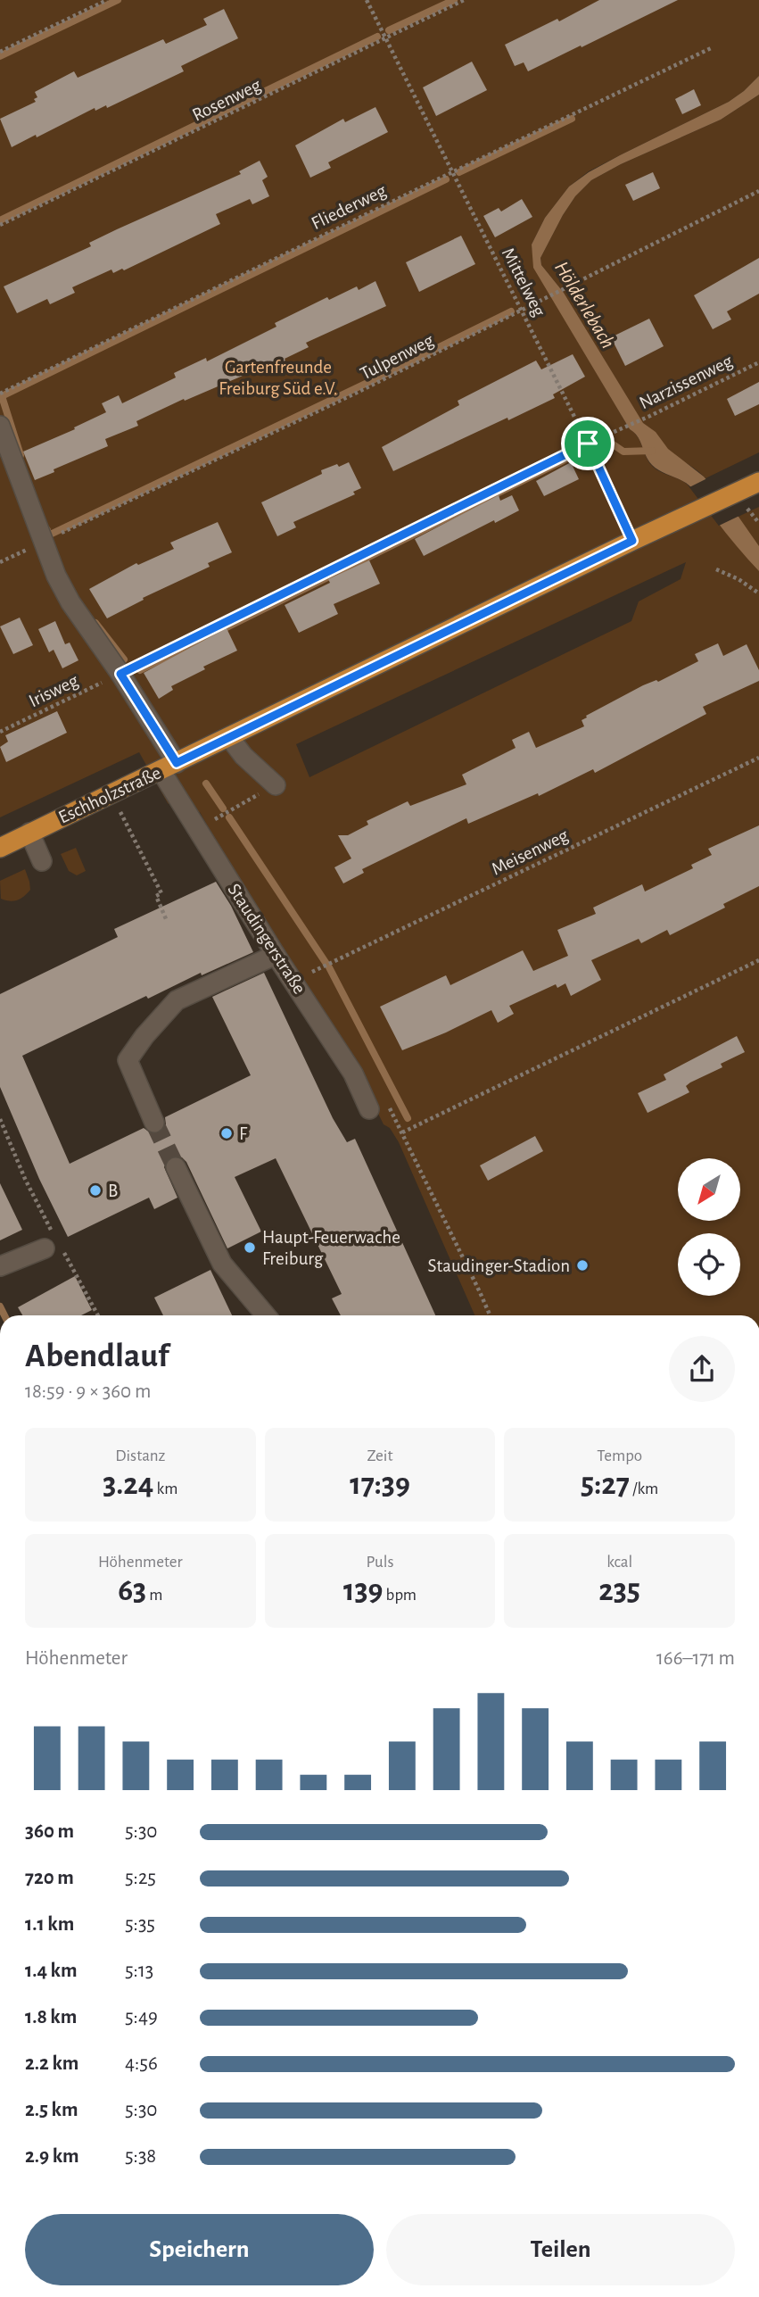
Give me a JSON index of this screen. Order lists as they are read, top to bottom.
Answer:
{
  "streets": {
    "main road": ["Eschholzstraße"],
    "street": ["Staudingerstraße"],
    "path": [
      "Rosenweg",
      "Fliederweg",
      "Mittelweg",
      "Tulpenweg",
      "Narzissenweg",
      "Irisweg",
      "Meisenweg"
    ]
  },
  "crossings": [
    ["Rosenweg", "Mittelweg"],
    ["Fliederweg", "Mittelweg"],
    ["Mittelweg", "Tulpenweg"],
    ["Mittelweg", "Narzissenweg"],
    ["Mittelweg", "Eschholzstraße"],
    ["Tulpenweg", "Staudingerstraße"],
    ["Narzissenweg", "Irisweg"],
    ["Narzissenweg", "Staudingerstraße"],
    ["Irisweg", "Staudingerstraße"],
    ["Eschholzstraße", "Staudingerstraße"]
  ],
  "water": ["Hölderlebach"],
  "parks": ["Gartenfreunde Freiburg Süd e.V."],
  "places": [
    "F",
    "B",
    "Haupt-Feuerwache Freiburg",
    "Staudinger-Stadion"
  ],
  "north": "bottom left",
  "page": {
    "heading": ["Abendlauf", "18:59 · 9 × 360 m"],
    "stats": [
      ["Distanz", "3.24 km"],
      ["Zeit", "17:39"],
      ["Tempo", "5:27 /km"],
      ["Höhenmeter", "63 m"],
      ["Puls", "139 bpm"],
      ["kcal", "235"]
    ],
    "chart": ["Höhenmeter", "166–171 m"],
    "list": [
      {
        "name": "360 m",
        "note": "5:30"
      },
      {
        "name": "720 m",
        "note": "5:25"
      },
      {
        "name": "1.1 km",
        "note": "5:35"
      },
      {
        "name": "1.4 km",
        "note": "5:13"
      },
      {
        "name": "1.8 km",
        "note": "5:49"
      },
      {
        "name": "2.2 km",
        "note": "4:56"
      },
      {
        "name": "2.5 km",
        "note": "5:30"
      },
      {
        "name": "2.9 km",
        "note": "5:38"
      }
    ],
    "buttons": ["Speichern", "Teilen"]
  }
}
